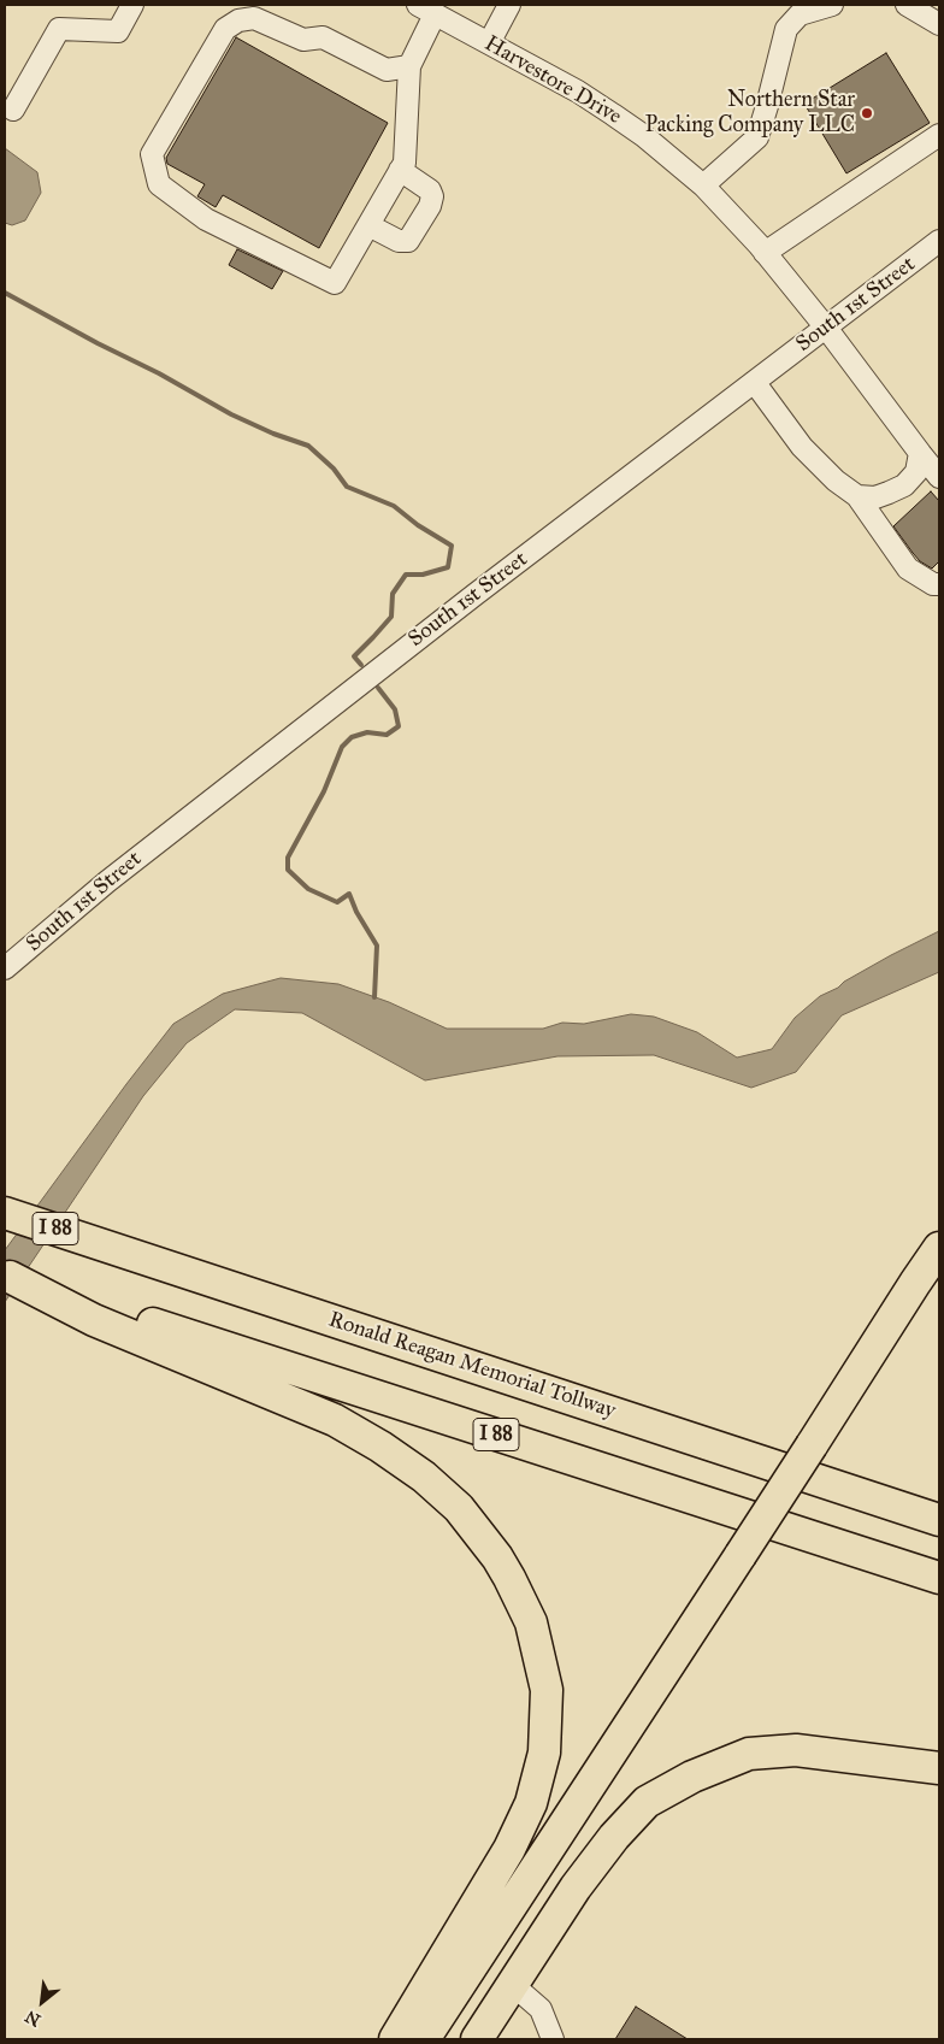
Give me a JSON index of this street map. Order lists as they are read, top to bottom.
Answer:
{
  "streets": {
    "highway": ["I 88", "Ronald Reagan Memorial Tollway"],
    "street": ["Harvestore Drive", "South 1st Street"]
  },
  "crossings": [
    ["Harvestore Drive", "South 1st Street"]
  ],
  "places": ["Northern Star Packing Company LLC"],
  "north": "bottom left"
}
